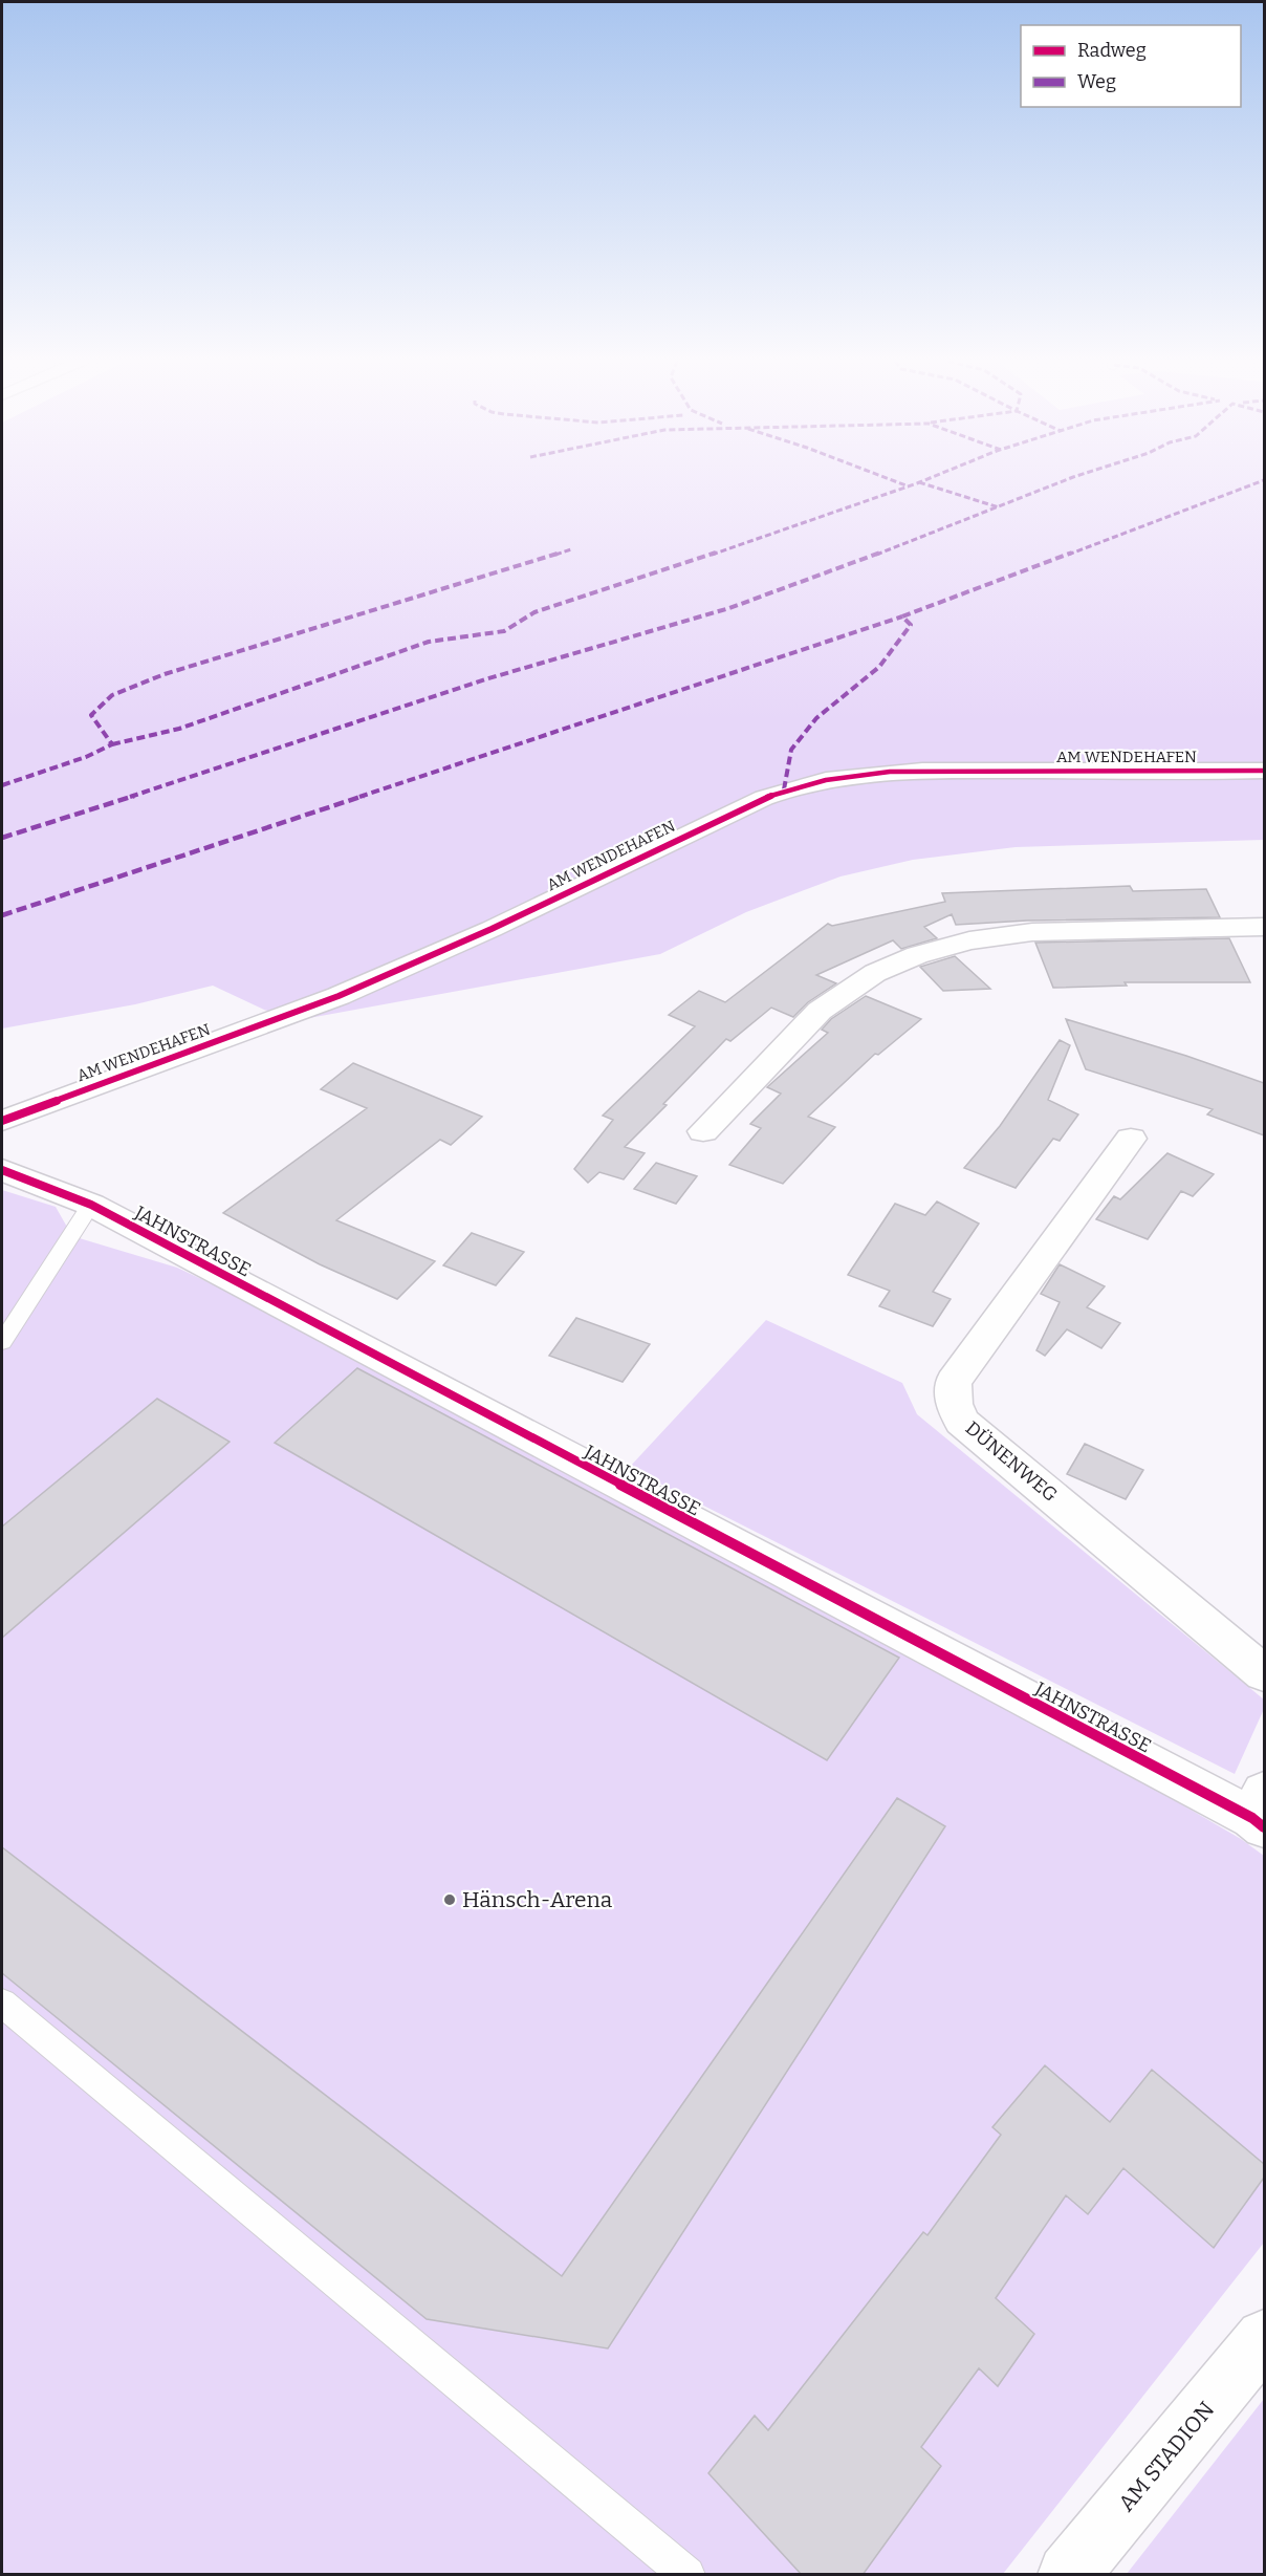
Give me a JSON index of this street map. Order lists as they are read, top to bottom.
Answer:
{
  "streets": {
    "street": [
      "AM WENDEHAFEN",
      "JAHNSTRASSE",
      "DÜNENWEG",
      "AM STADION"
    ]
  },
  "places": ["Hänsch-Arena"],
  "legend": ["Radweg", "Weg"]
}
